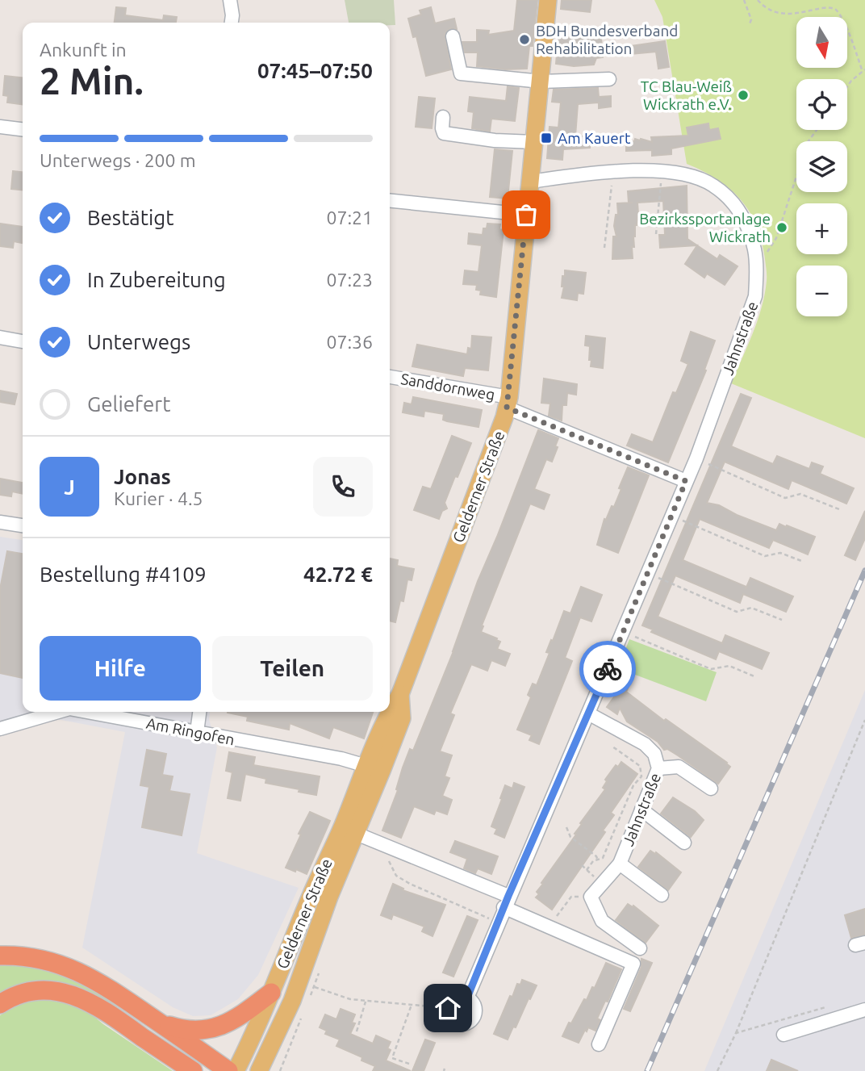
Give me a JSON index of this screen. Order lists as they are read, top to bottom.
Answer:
{
  "streets": {
    "main road": ["Gelderner Straße"],
    "street": ["Jahnstraße", "Sanddornweg", "Am Ringofen"]
  },
  "crossings": [
    ["Jahnstraße", "Gelderner Straße"],
    ["Sanddornweg", "Gelderner Straße"],
    ["Gelderner Straße", "Am Ringofen"]
  ],
  "places": {
    "other": ["BDH Bundesverband Rehabilitation", "TC Blau-Weiß Wickrath e.V.", "Bezirkssportanlage Wickrath"],
    "transit": ["Am Kauert"]
  },
  "north": "bottom",
  "page": {
    "map_buttons": ["+", "−"],
    "heading": ["2 Min.", "Ankunft in", "07:45–07:50"],
    "panel": [
      "Jonas",
      "Kurier · 4.5",
      "Bestellung #4109",
      "42.72 €"
    ],
    "bar": "Unterwegs · 200 m",
    "list": [
      ["Bestätigt", "07:21"],
      ["In Zubereitung", "07:23"],
      ["Unterwegs", "07:36"],
      "Geliefert"
    ],
    "round": "J",
    "buttons": ["Hilfe", "Teilen"]
  }
}
